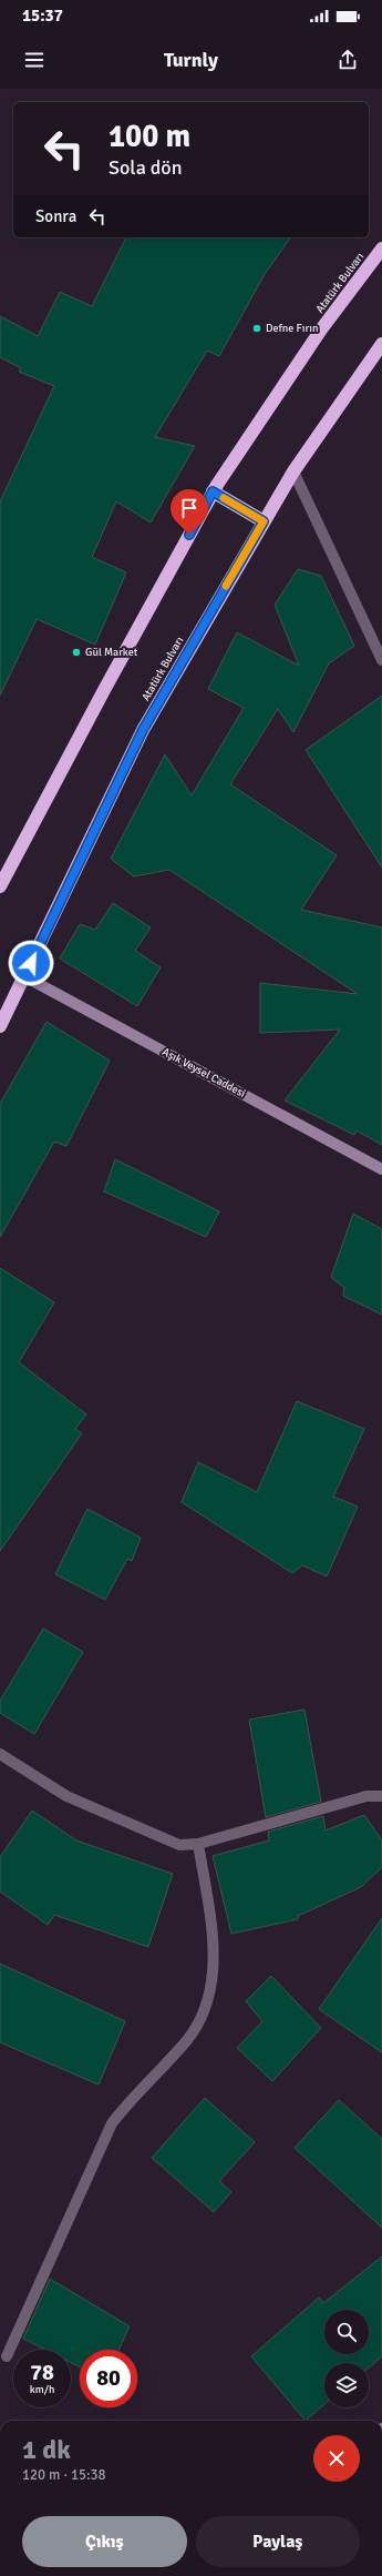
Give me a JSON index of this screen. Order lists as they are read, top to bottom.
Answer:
{
  "streets": {
    "highway": ["Atatürk Bulvarı"],
    "street": ["Aşık Veysel Caddesi"]
  },
  "crossings": [
    ["Atatürk Bulvarı", "Aşık Veysel Caddesi"]
  ],
  "places": ["Defne Fırın", "Gül Market"],
  "page": {
    "status": "15:37",
    "header": "Turnly",
    "turn": ["100 m", "Sola dön"],
    "then": "Sonra",
    "speed": "78 km/h",
    "limit": "80",
    "heading": ["1 dk", "120 m · 15:38"],
    "buttons": ["Çıkış", "Paylaş"]
  }
}
